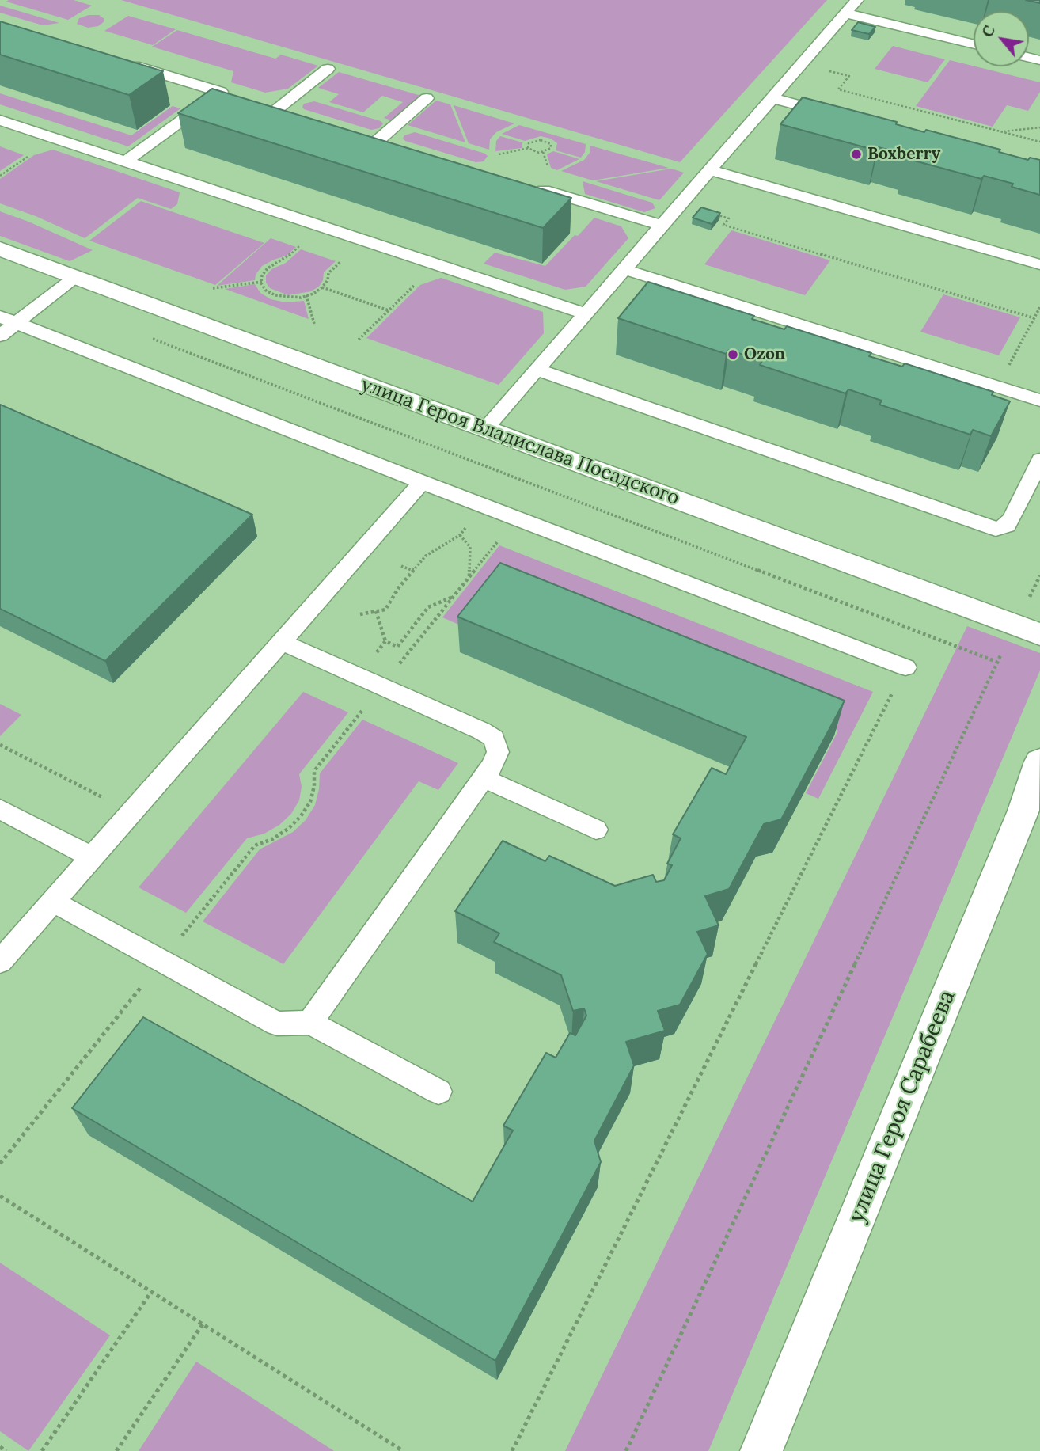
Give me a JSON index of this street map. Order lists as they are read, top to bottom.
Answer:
{
  "streets": {
    "street": ["улица Героя Владислава Посадского", "улица Героя Сарабеева"]
  },
  "places": ["Boxberry", "Ozon"],
  "north": "top left"
}
